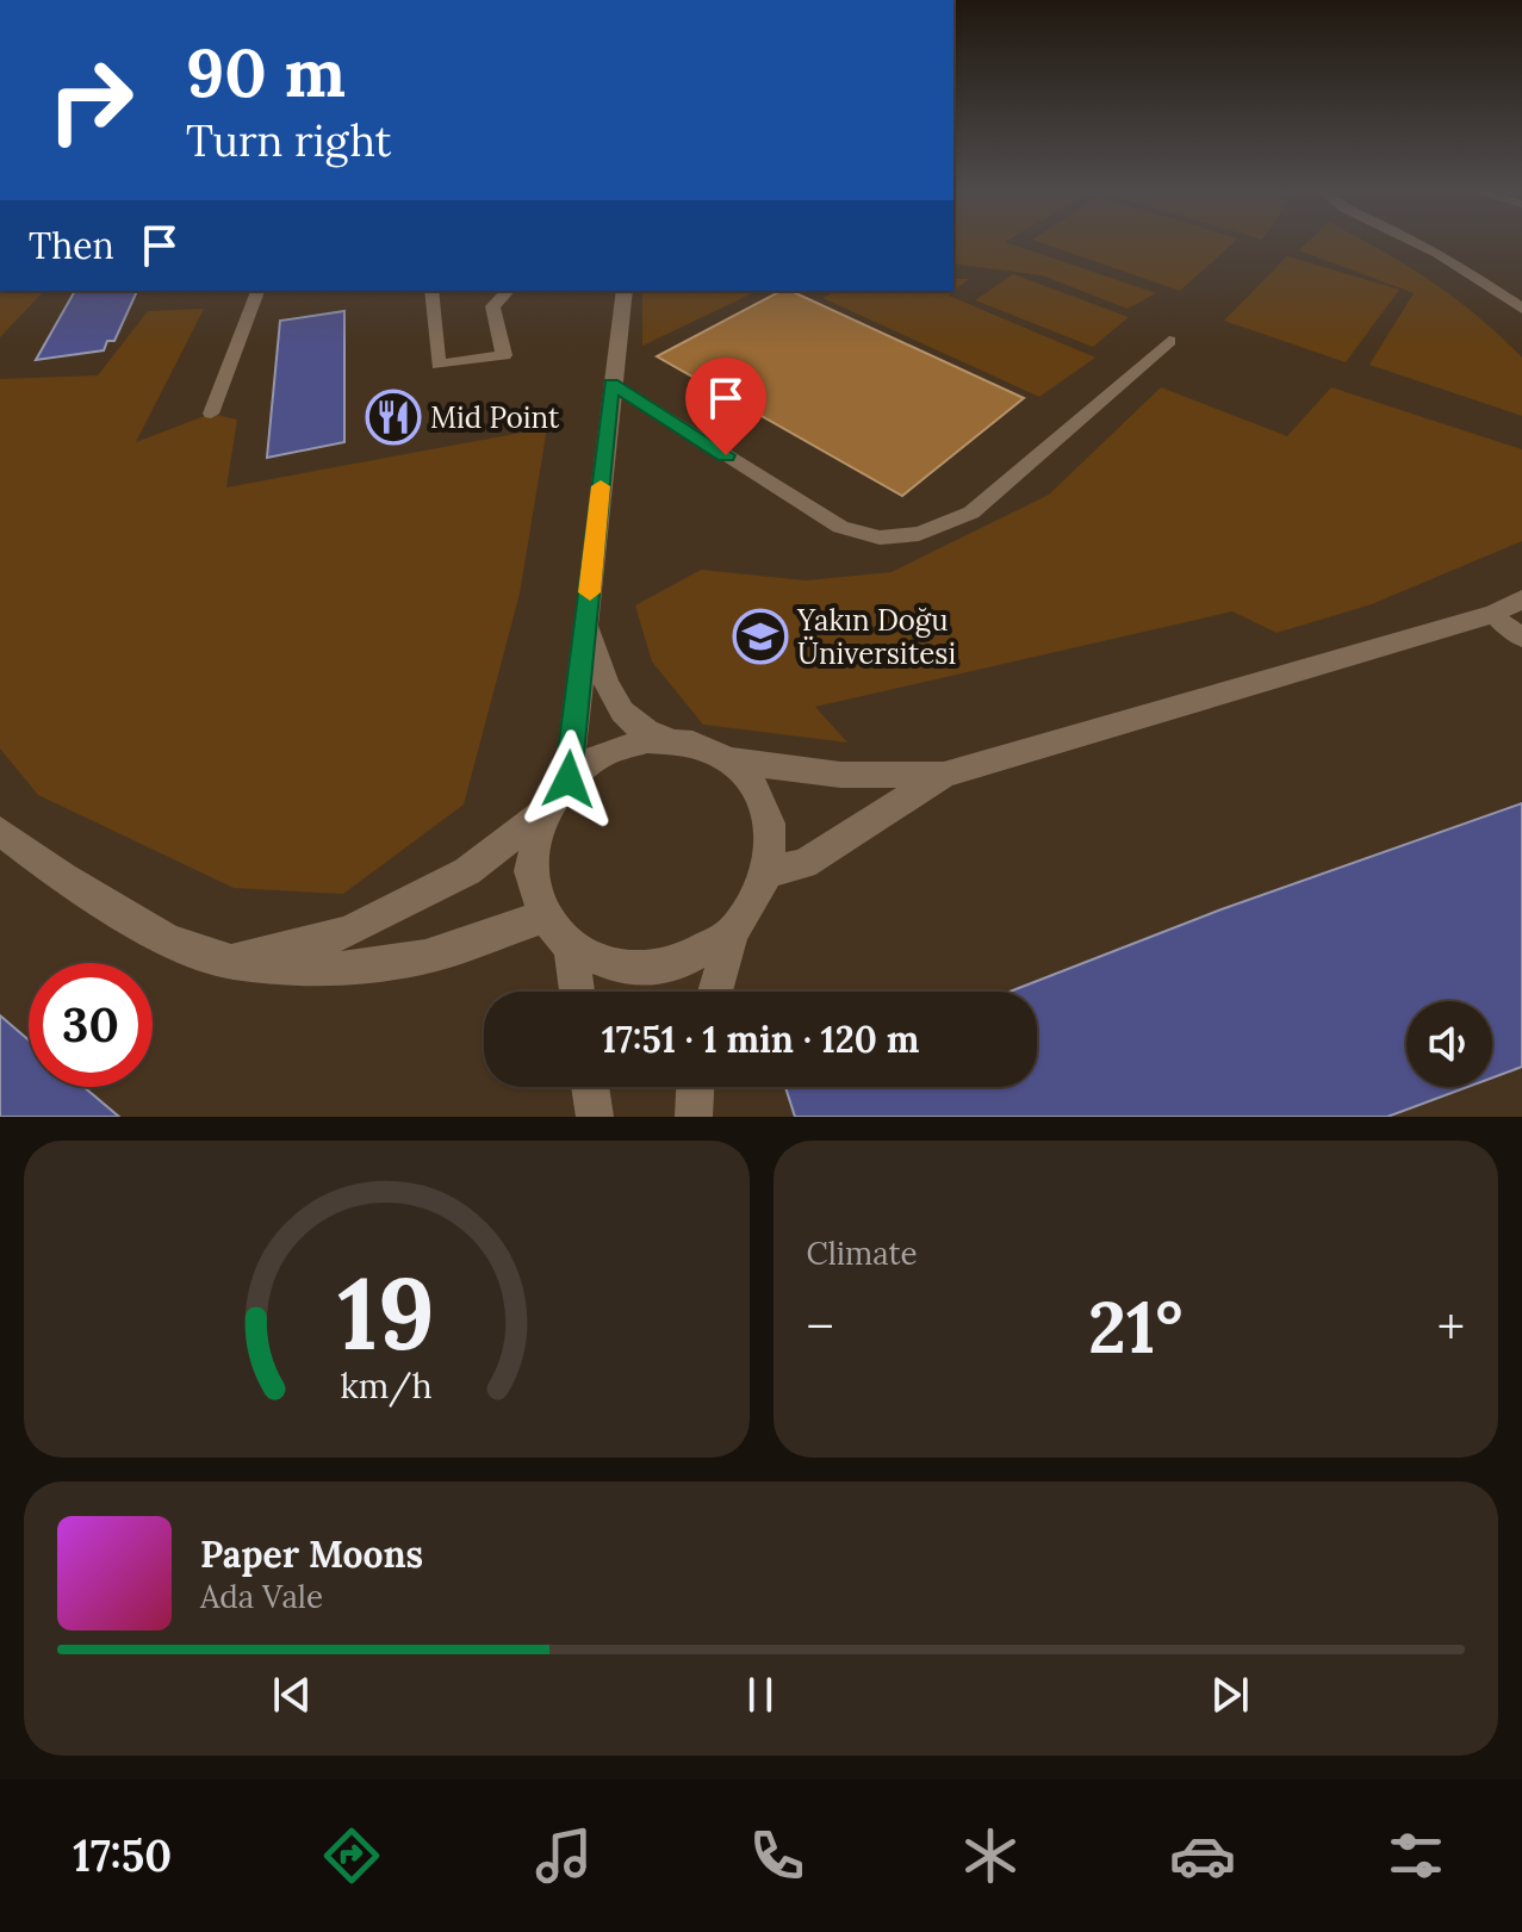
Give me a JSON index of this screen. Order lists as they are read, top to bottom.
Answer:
{
  "places": {
    "restaurant": ["Mid Point"],
    "school or university": ["Yakın Doğu Üniversitesi"]
  },
  "page": {
    "turn": ["90 m", "Turn right"],
    "then": "Then",
    "limit": "30",
    "trip": "17:51 · 1 min · 120 m",
    "tile": "Climate",
    "heat": ["−", "21°", "+"],
    "song": ["Paper Moons", "Ada Vale"],
    "tabs": "17:50",
    "gauge": ["19", "km/h"]
  }
}
